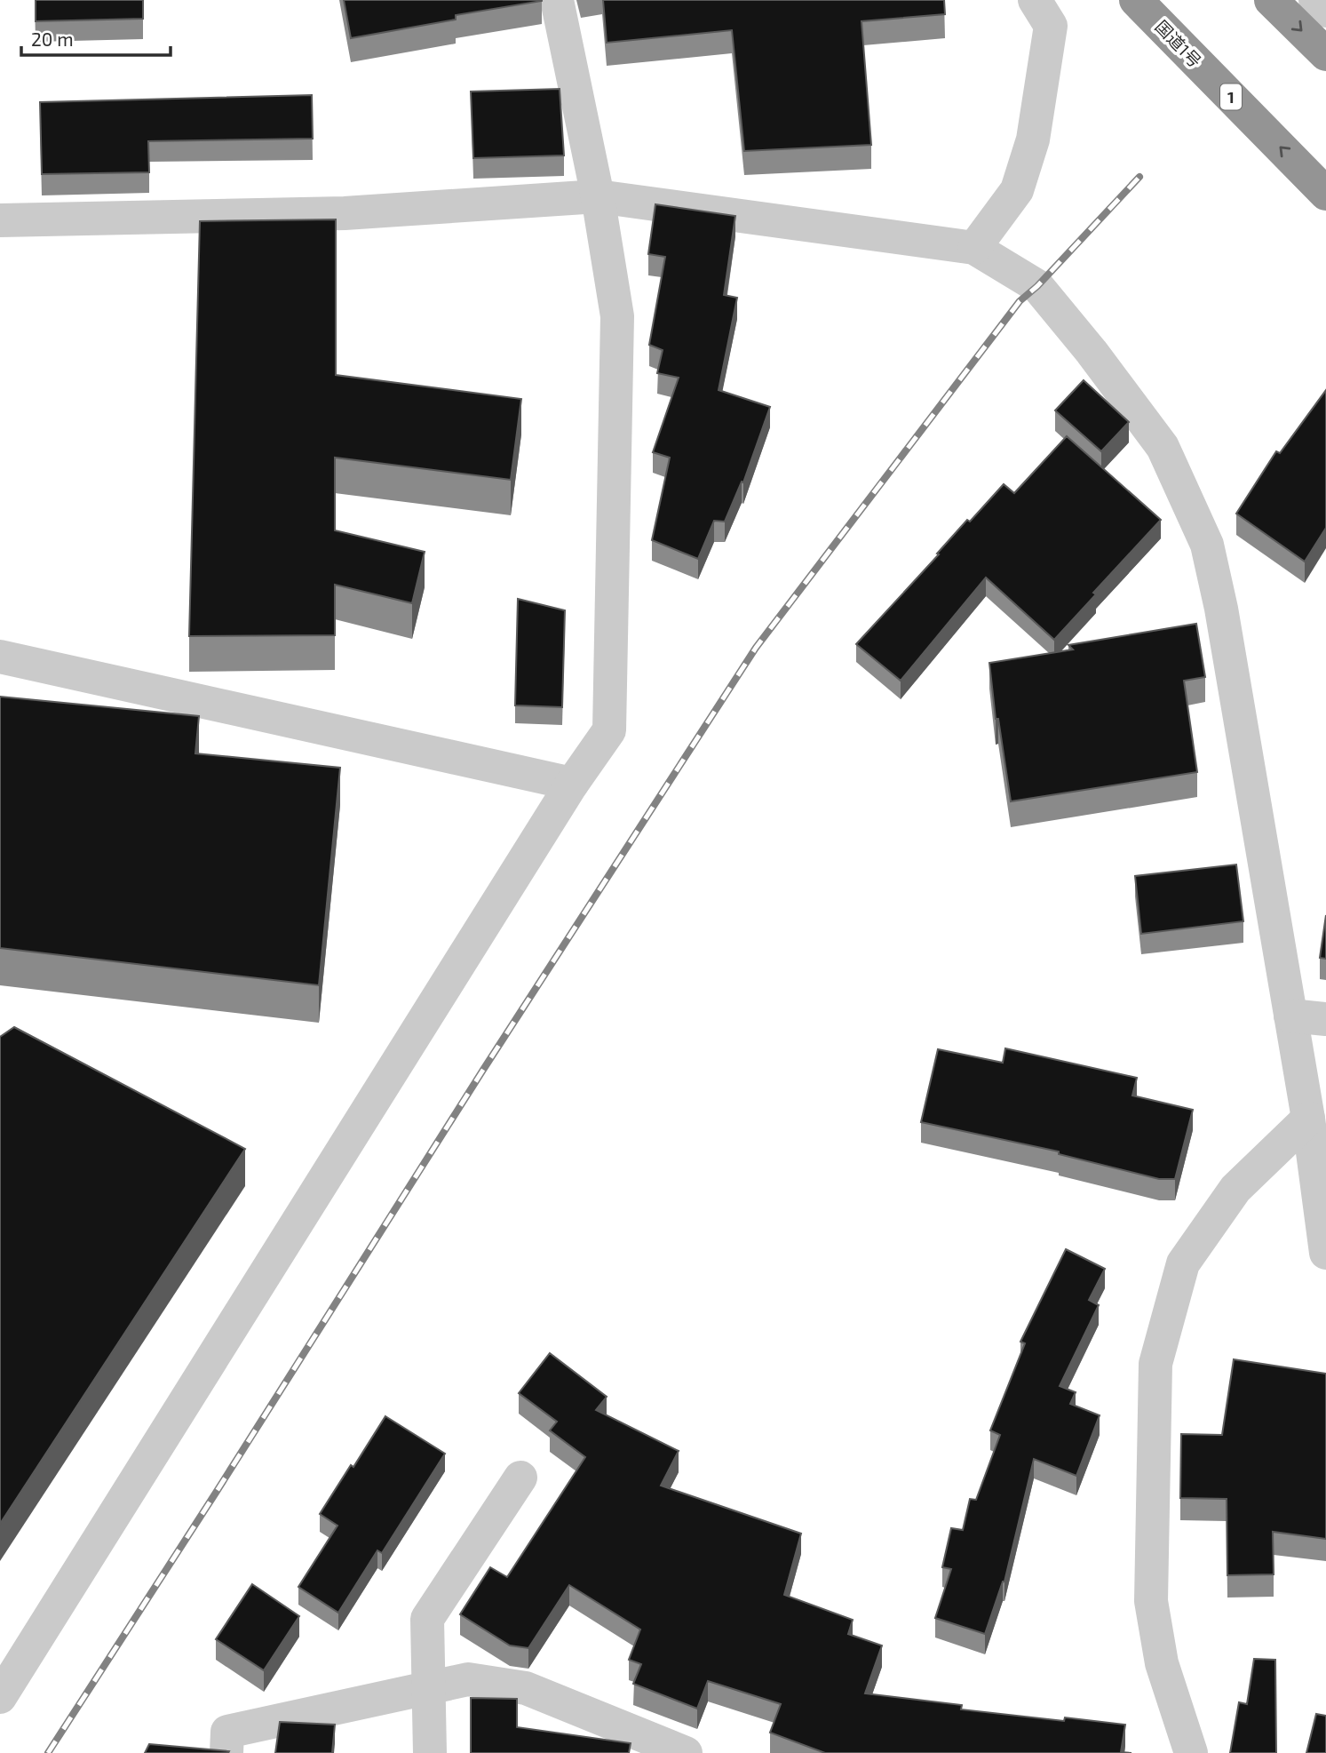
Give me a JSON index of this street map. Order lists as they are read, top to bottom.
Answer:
{
  "streets": {
    "highway": ["国道1号", "1"]
  },
  "one_way": ["国道1号"],
  "scale_bar": "20 m"
}
